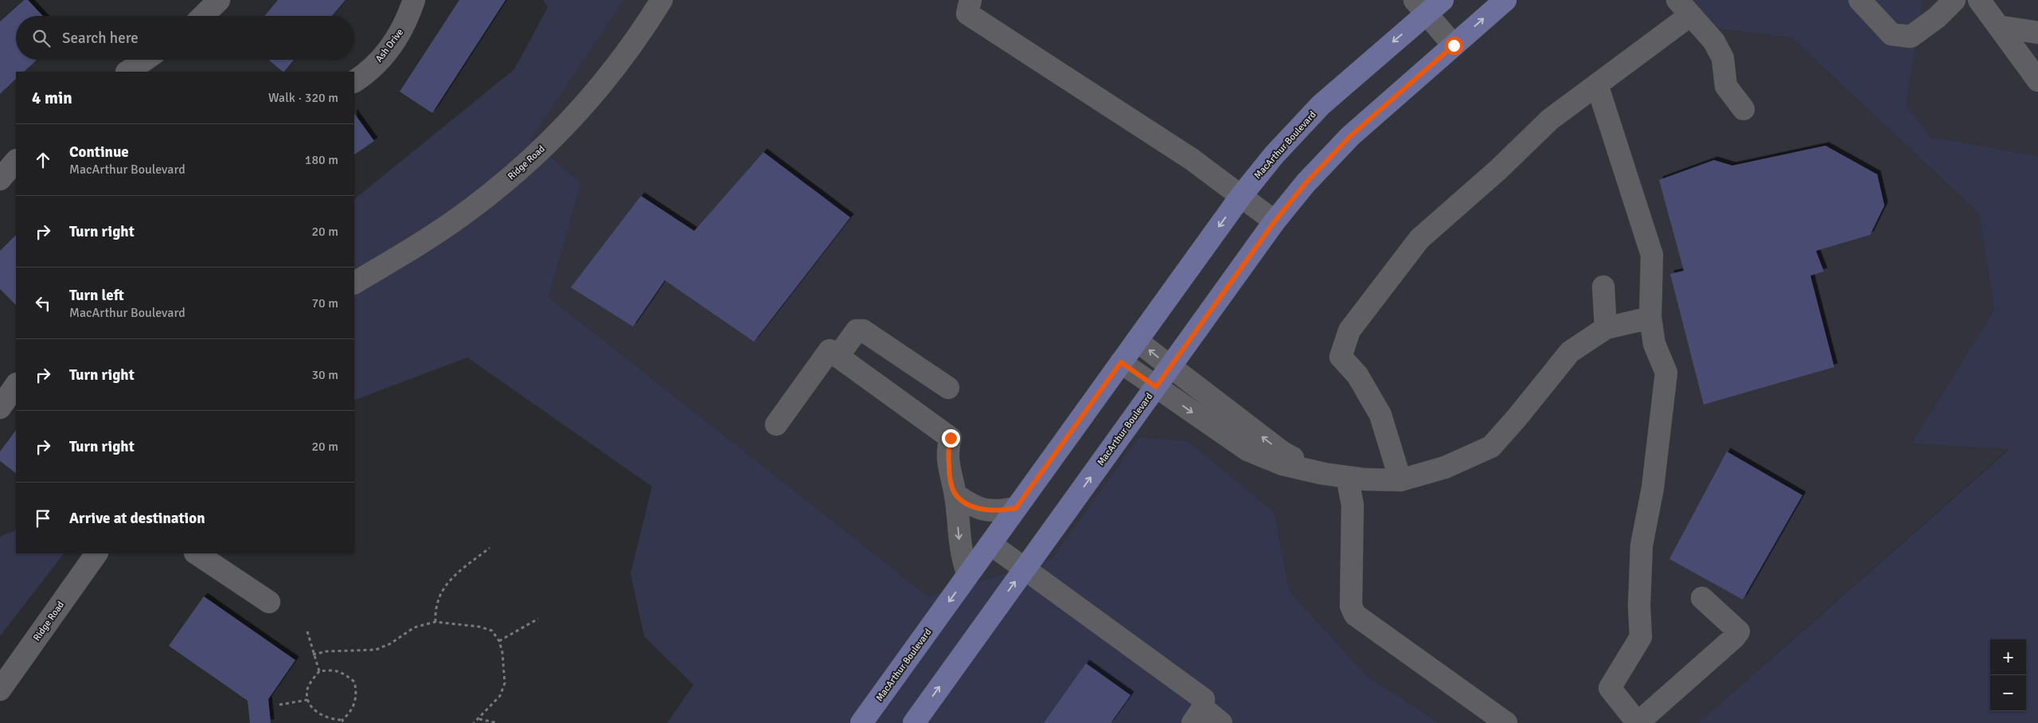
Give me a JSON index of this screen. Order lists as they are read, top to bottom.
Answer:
{
  "streets": {
    "main road": ["MacArthur Boulevard"],
    "street": ["Ash Drive", "Ridge Road"]
  },
  "page": {
    "search": "Search here",
    "heading": ["4 min", "Walk · 320 m"],
    "list": [
      ["Continue", "MacArthur Boulevard", "180 m"],
      ["Turn right", "20 m"],
      ["Turn left", "MacArthur Boulevard", "70 m"],
      ["Turn right", "30 m"],
      ["Turn right", "20 m"],
      "Arrive at destination"
    ],
    "map_buttons": ["+", "−"]
  }
}
